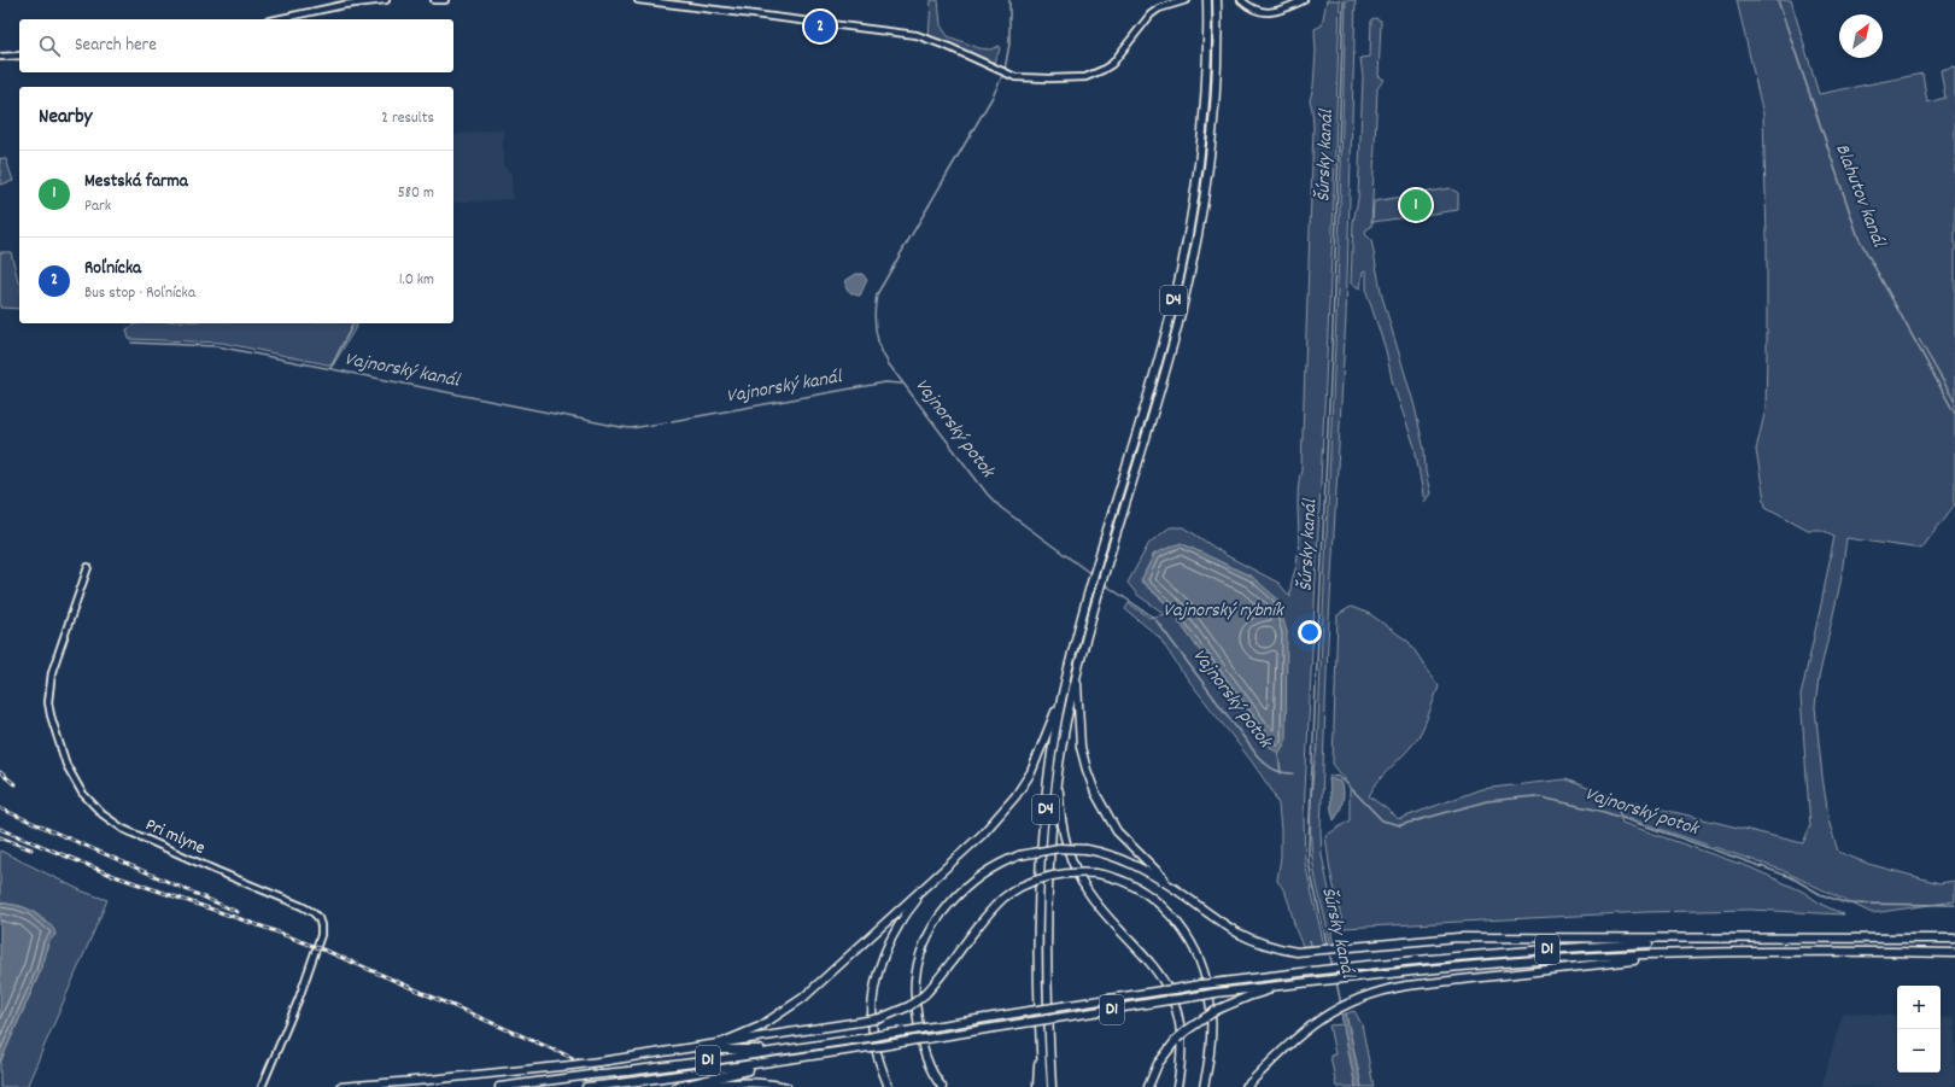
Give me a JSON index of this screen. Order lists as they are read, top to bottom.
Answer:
{
  "streets": {
    "highway": ["D4", "D1"],
    "street": ["Pri mlyne"]
  },
  "water": [
    "Šúrsky kanál",
    "Blahutov kanál",
    "Vajnorský kanál",
    "Vajnorský potok",
    "Vajnorský rybník"
  ],
  "north": "top right",
  "page": {
    "pins": ["2", "1"],
    "search": "Search here",
    "heading": ["Nearby", "2 results"],
    "list": [
      {
        "mark": "1",
        "name": "Mestská farma",
        "note": "Park",
        "value": "580 m"
      },
      {
        "mark": "2",
        "name": "Roľnícka",
        "note": "Bus stop · Roľnícka",
        "value": "1.0 km"
      }
    ],
    "map_buttons": ["+", "−"]
  }
}
